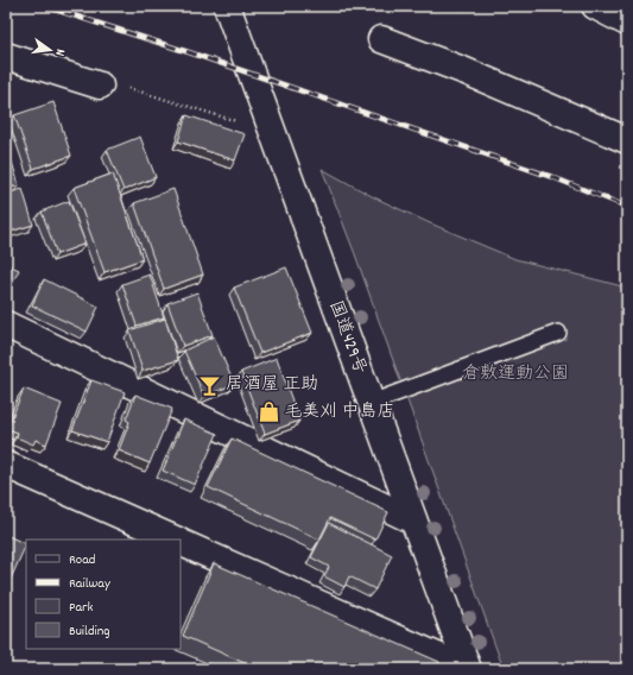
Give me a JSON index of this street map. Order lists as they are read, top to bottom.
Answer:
{
  "streets": {
    "main road": ["国道429号"]
  },
  "parks": ["倉敷運動公園"],
  "places": {
    "bar": ["居酒屋 正助"],
    "shop": ["毛美刈 中島店"]
  },
  "legend": [
    "Road",
    "Railway",
    "Park",
    "Building"
  ],
  "north": "right"
}
